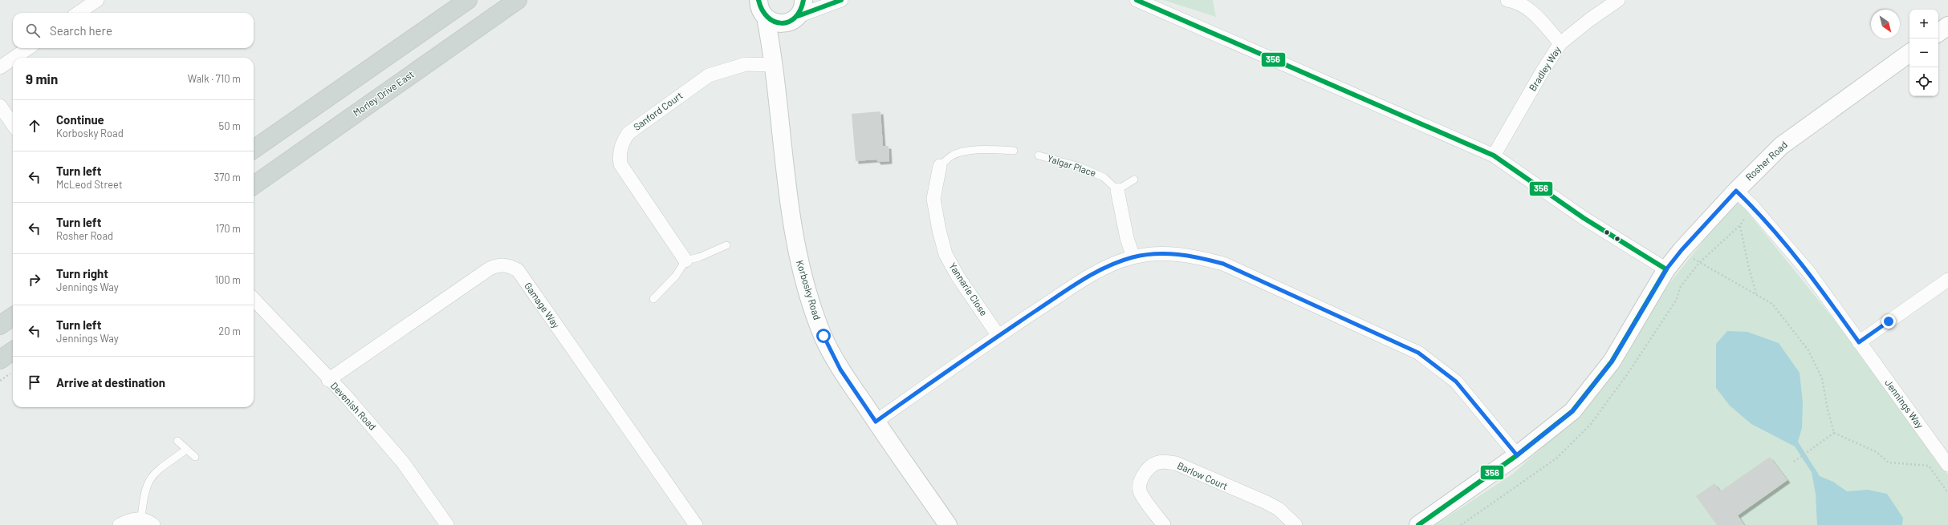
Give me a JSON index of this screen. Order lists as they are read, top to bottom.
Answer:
{
  "streets": {
    "main road": ["Morley Drive East"],
    "street": [
      "Bradley Way",
      "Sanford Court",
      "Rosher Road",
      "Yannarie Close",
      "Korbosky Road",
      "Gamage Way",
      "Jennings Way",
      "Devenish Road",
      "Barlow Court"
    ],
    "lane": ["Yalgar Place"]
  },
  "crossings": [
    ["Sanford Court", "Korbosky Road"],
    ["Rosher Road", "Jennings Way"],
    ["Gamage Way", "Devenish Road"]
  ],
  "lines": ["transit line 356"],
  "north": "bottom right",
  "page": {
    "map_buttons": ["+", "−"],
    "search": "Search here",
    "heading": ["9 min", "Walk · 710 m"],
    "list": [
      ["Continue", "Korbosky Road", "50 m"],
      ["Turn left", "McLeod Street", "370 m"],
      ["Turn left", "Rosher Road", "170 m"],
      ["Turn right", "Jennings Way", "100 m"],
      ["Turn left", "Jennings Way", "20 m"],
      "Arrive at destination"
    ]
  }
}
